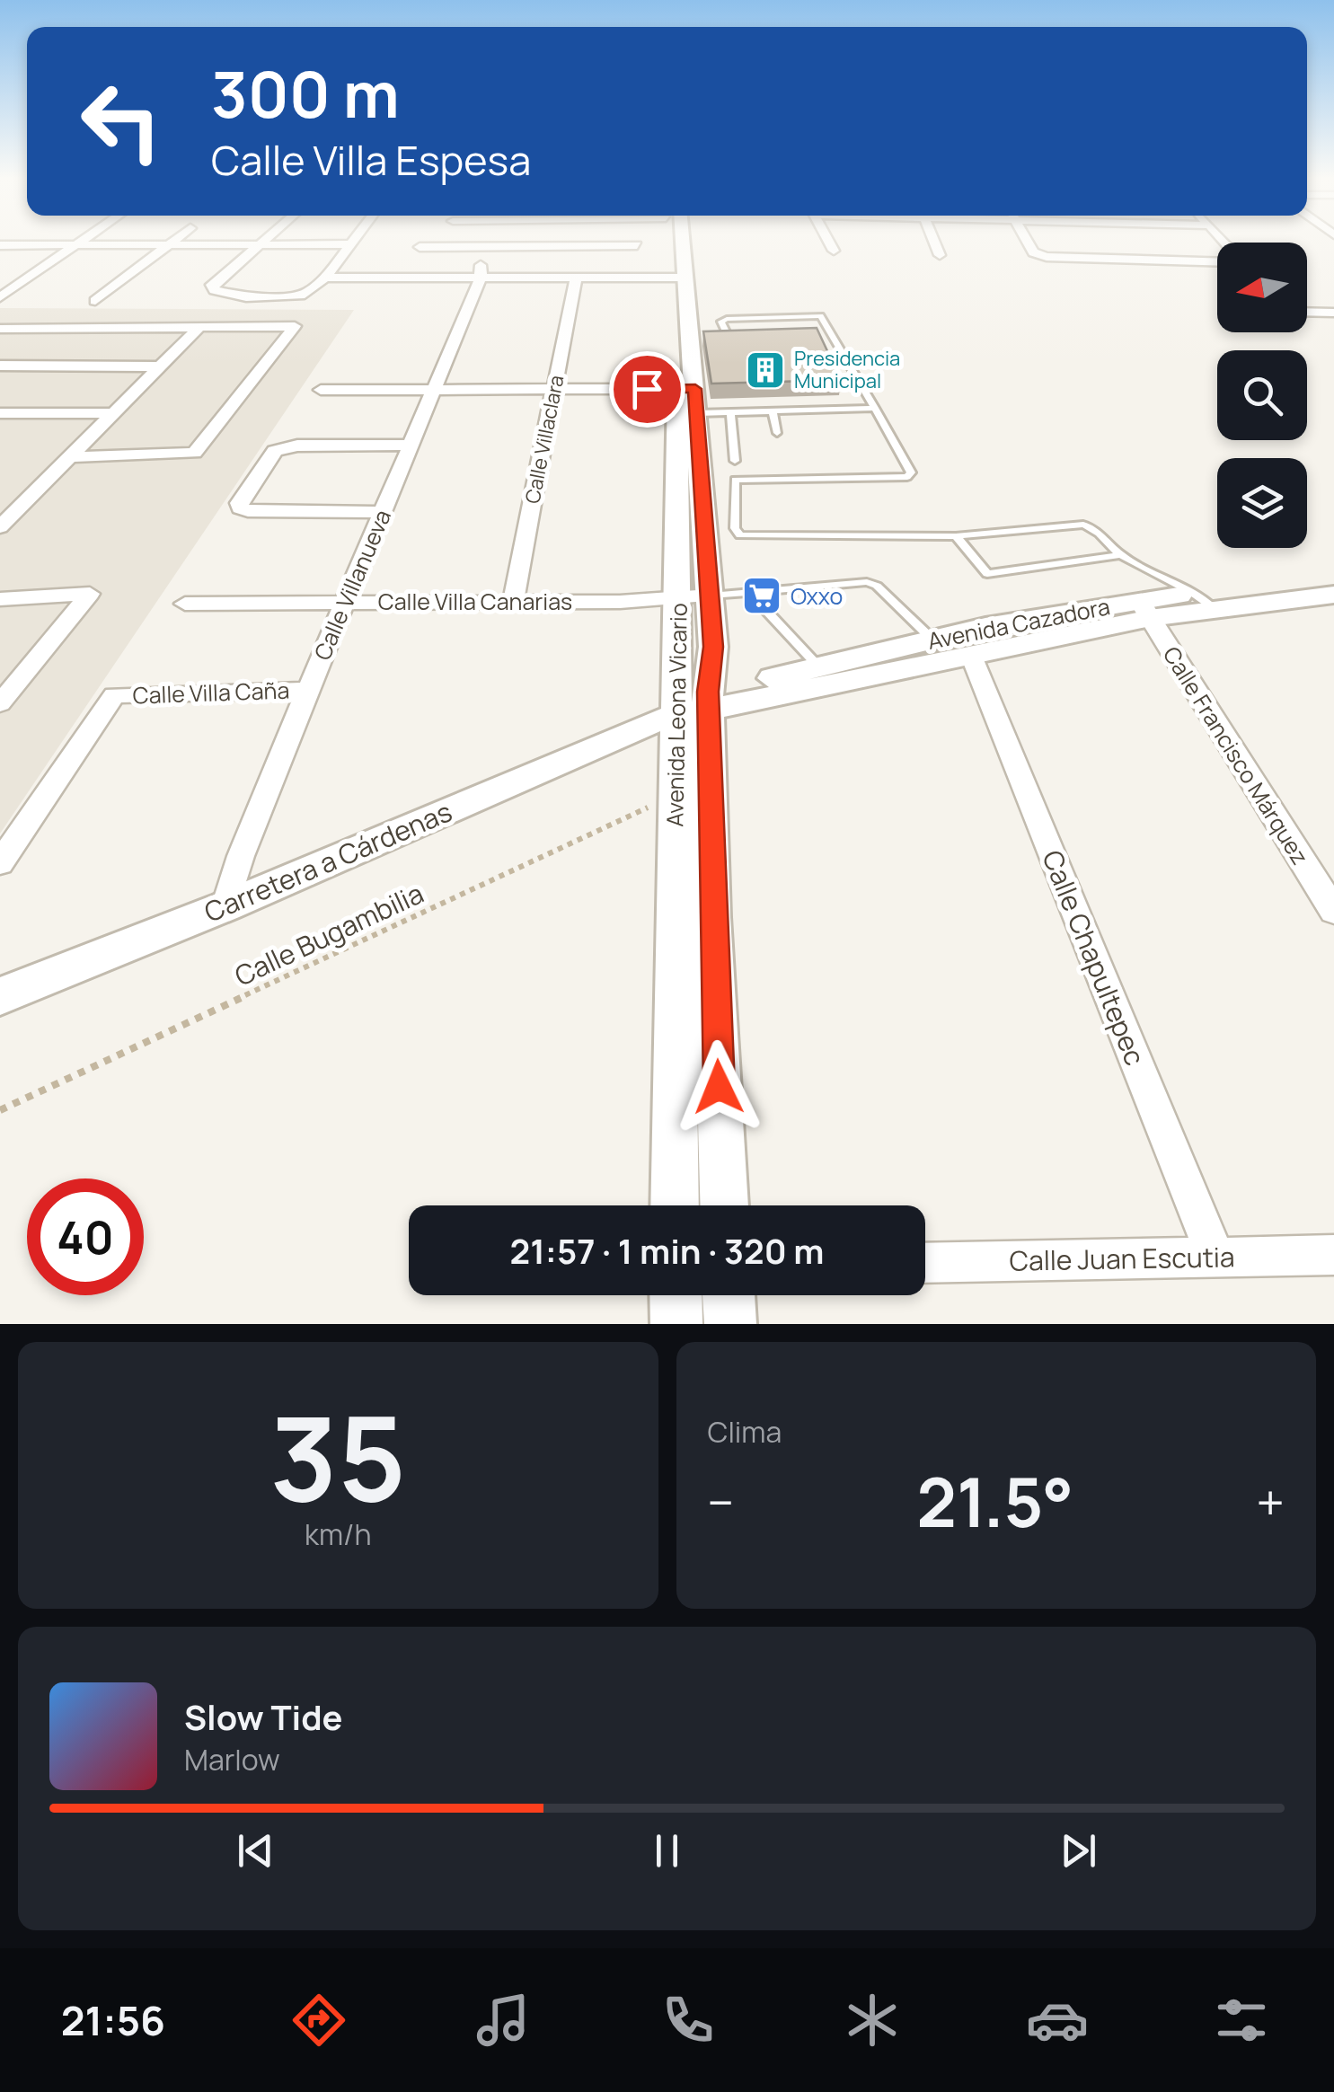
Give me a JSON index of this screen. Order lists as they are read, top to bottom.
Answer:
{
  "streets": {
    "street": [
      "Calle Villaclara",
      "Calle Villanueva",
      "Calle Villa Canarias",
      "Avenida Cazadora",
      "Calle Villa Caña",
      "Avenida Leona Vicario",
      "Calle Francisco Márquez",
      "Carretera a Cárdenas",
      "Calle Chapultepec",
      "Calle Juan Escutia"
    ],
    "path": ["Calle Bugambilia"]
  },
  "crossings": [
    ["Calle Villaclara", "Calle Villa Canarias"],
    ["Calle Villanueva", "Calle Villa Canarias"],
    ["Calle Villanueva", "Calle Villa Caña"],
    ["Calle Villanueva", "Carretera a Cárdenas"],
    ["Calle Villa Canarias", "Avenida Leona Vicario"],
    ["Avenida Cazadora", "Avenida Leona Vicario"],
    ["Avenida Cazadora", "Calle Francisco Márquez"],
    ["Avenida Cazadora", "Carretera a Cárdenas"],
    ["Avenida Cazadora", "Calle Chapultepec"],
    ["Avenida Leona Vicario", "Carretera a Cárdenas"],
    ["Avenida Leona Vicario", "Calle Bugambilia"],
    ["Calle Chapultepec", "Calle Juan Escutia"]
  ],
  "places": {
    "building": ["Presidencia Municipal"],
    "supermarket": ["Oxxo"]
  },
  "north": "left",
  "page": {
    "turn": ["300 m", "Calle Villa Espesa"],
    "limit": "40",
    "trip": "21:57 · 1 min · 320 m",
    "tile": [
      ["35", "km/h"],
      "Clima"
    ],
    "heat": ["−", "21.5°", "+"],
    "song": ["Slow Tide", "Marlow"],
    "tabs": "21:56"
  }
}
